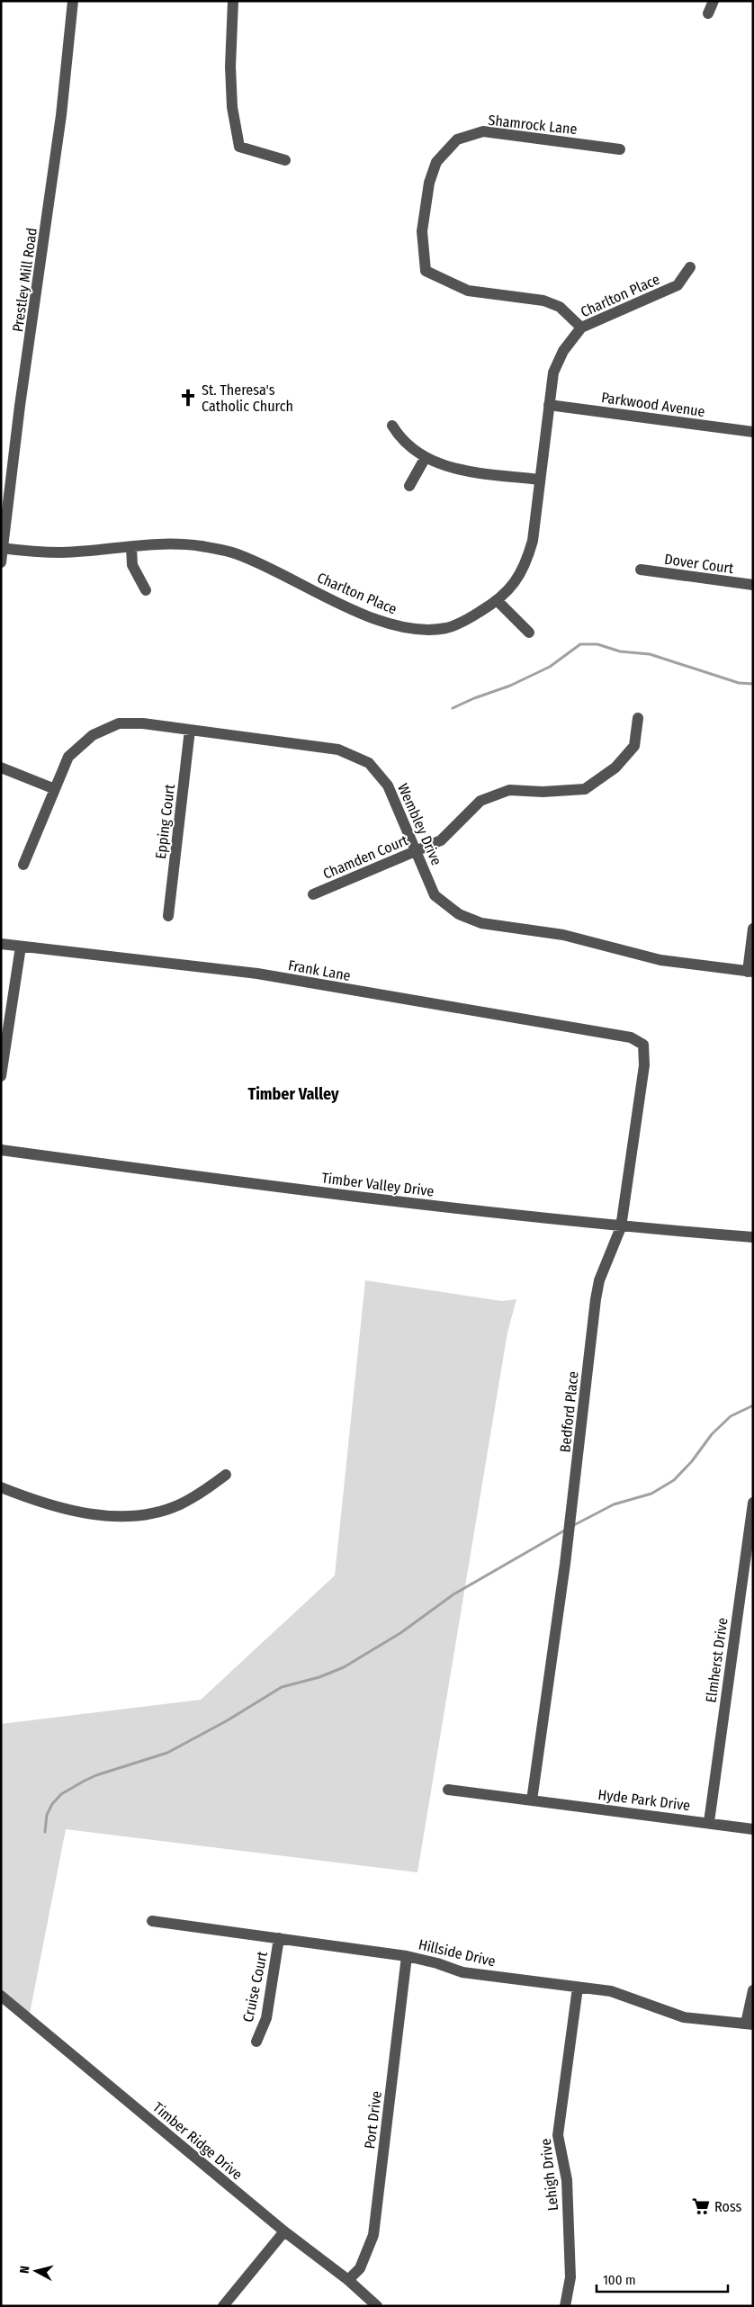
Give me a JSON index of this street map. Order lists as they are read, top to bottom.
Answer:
{
  "streets": {
    "street": [
      "Shamrock Lane",
      "Prestley Mill Road",
      "Charlton Place",
      "Parkwood Avenue",
      "Dover Court",
      "Epping Court",
      "Wembley Drive",
      "Chamden Court",
      "Frank Lane",
      "Timber Valley Drive",
      "Bedford Place",
      "Elmherst Drive",
      "Hyde Park Drive",
      "Hillside Drive",
      "Cruise Court",
      "Port Drive",
      "Timber Ridge Drive",
      "Lehigh Drive"
    ]
  },
  "crossings": [
    ["Shamrock Lane", "Charlton Place"],
    ["Prestley Mill Road", "Charlton Place"],
    ["Charlton Place", "Parkwood Avenue"],
    ["Epping Court", "Wembley Drive"],
    ["Wembley Drive", "Chamden Court"],
    ["Frank Lane", "Bedford Place"],
    ["Timber Valley Drive", "Bedford Place"],
    ["Bedford Place", "Hyde Park Drive"],
    ["Elmherst Drive", "Hyde Park Drive"],
    ["Hillside Drive", "Cruise Court"],
    ["Hillside Drive", "Port Drive"],
    ["Hillside Drive", "Lehigh Drive"],
    ["Port Drive", "Timber Ridge Drive"]
  ],
  "districts": ["Timber Valley"],
  "places": {
    "church": ["St. Theresa's Catholic Church"],
    "supermarket": ["Ross"]
  },
  "scale_bar": "100 m",
  "north": "left"
}
